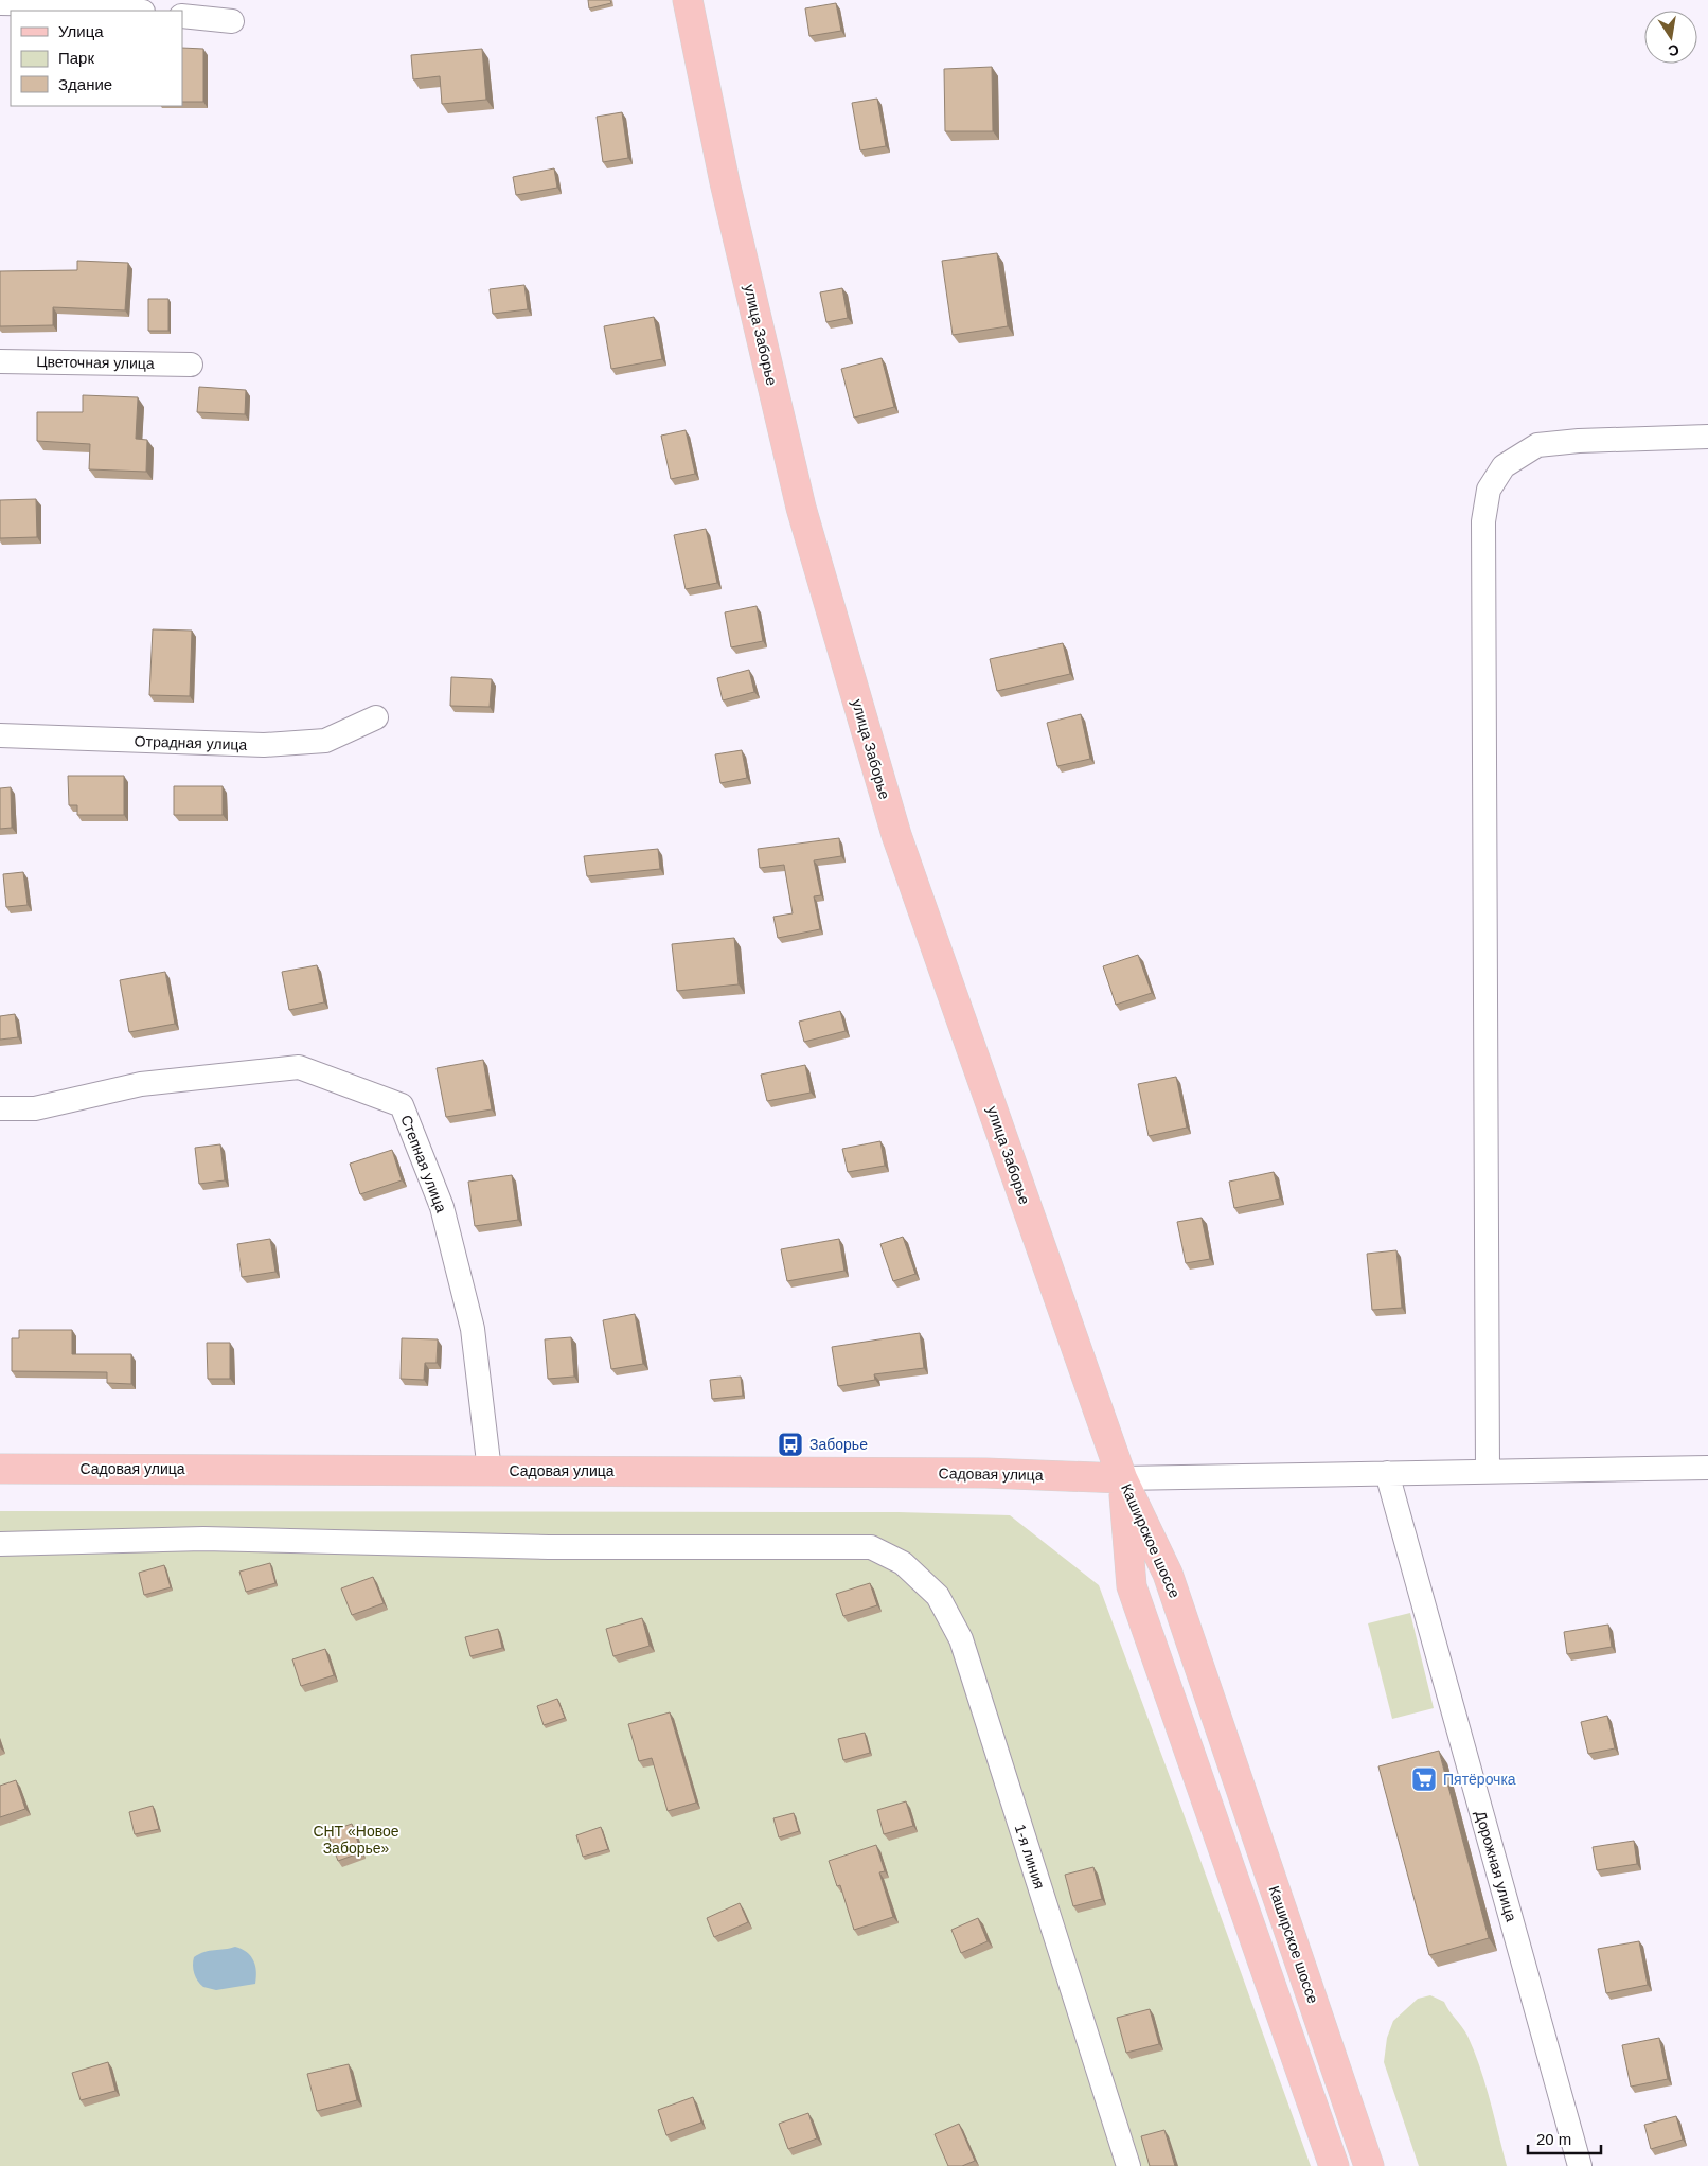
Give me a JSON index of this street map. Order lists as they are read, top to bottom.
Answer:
{
  "streets": {
    "main road": ["улица Заборье", "Садовая улица", "Каширское шоссе"],
    "street": [
      "Цветочная улица",
      "Отрадная улица",
      "Степная улица",
      "1-я линия",
      "Дорожная улица"
    ]
  },
  "crossings": [
    ["улица Заборье", "Садовая улица"],
    ["улица Заборье", "Каширское шоссе"],
    ["Степная улица", "Садовая улица"],
    ["Садовая улица", "Каширское шоссе"]
  ],
  "parks": ["СНТ «Новое Заборье»"],
  "places": {
    "bus stop": ["Заборье"],
    "supermarket": ["Пятёрочка"]
  },
  "legend": ["Улица", "Парк", "Здание"],
  "scale_bar": "20 m",
  "north": "bottom"
}
